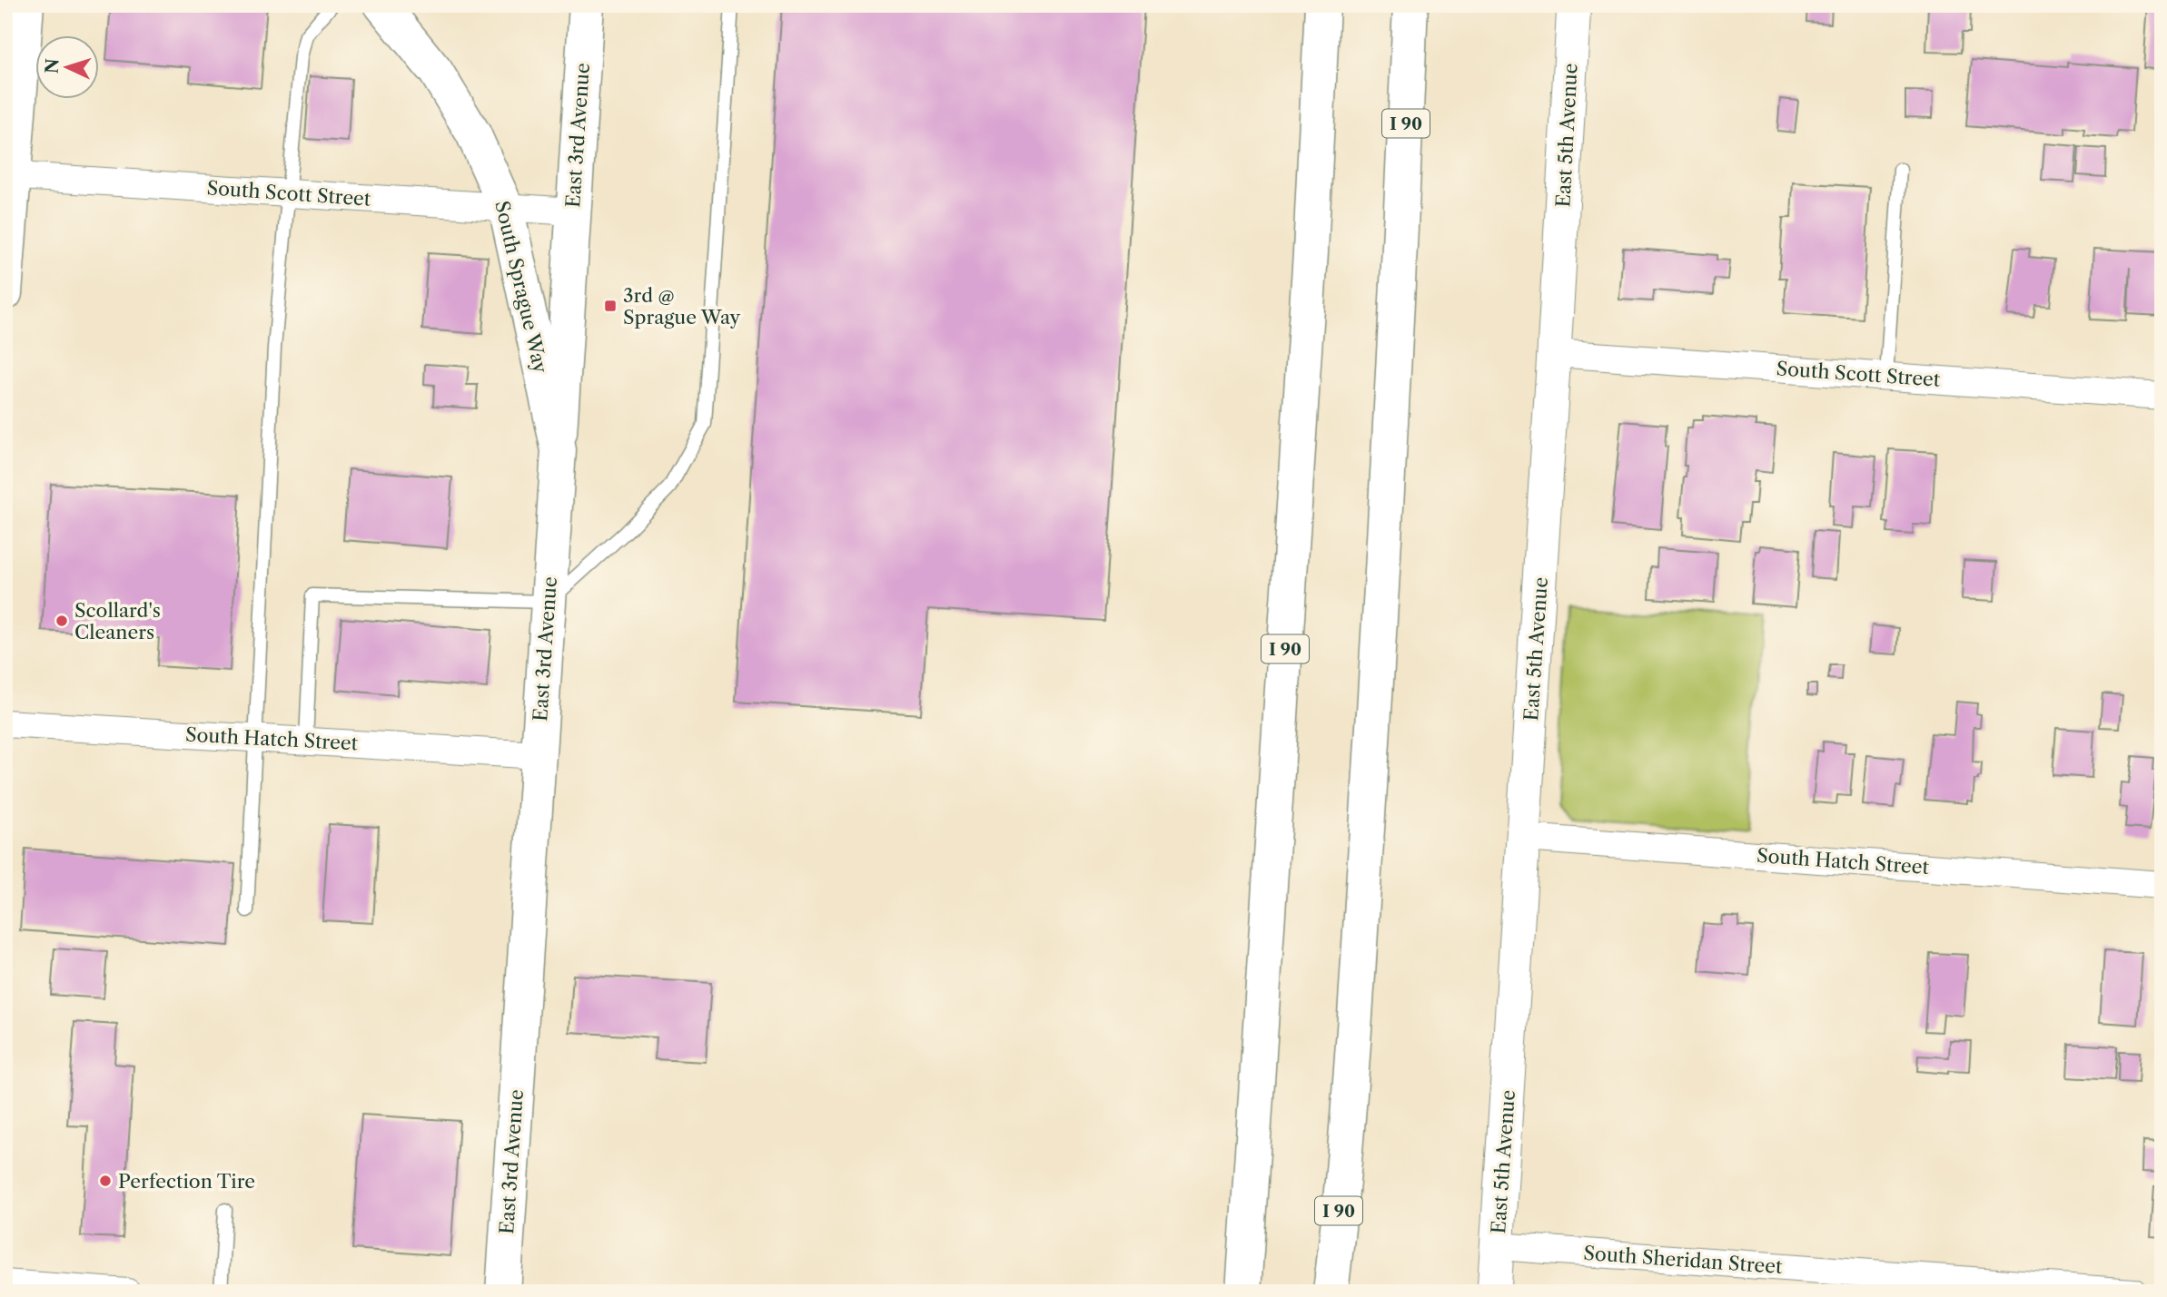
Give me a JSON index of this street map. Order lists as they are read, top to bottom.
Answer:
{
  "streets": {
    "main road": ["I 90", "East 3rd Avenue", "South Sprague Way"],
    "street": [
      "East 5th Avenue",
      "South Scott Street",
      "South Hatch Street",
      "South Sheridan Street"
    ]
  },
  "crossings": [
    ["East 3rd Avenue", "South Scott Street"],
    ["East 3rd Avenue", "South Sprague Way"],
    ["East 3rd Avenue", "South Hatch Street"],
    ["East 5th Avenue", "South Scott Street"],
    ["East 5th Avenue", "South Hatch Street"],
    ["East 5th Avenue", "South Sheridan Street"],
    ["South Scott Street", "South Sprague Way"]
  ],
  "places": {
    "transit": ["3rd @ Sprague Way"],
    "other": ["Scollard's Cleaners", "Perfection Tire"]
  },
  "north": "left"
}
